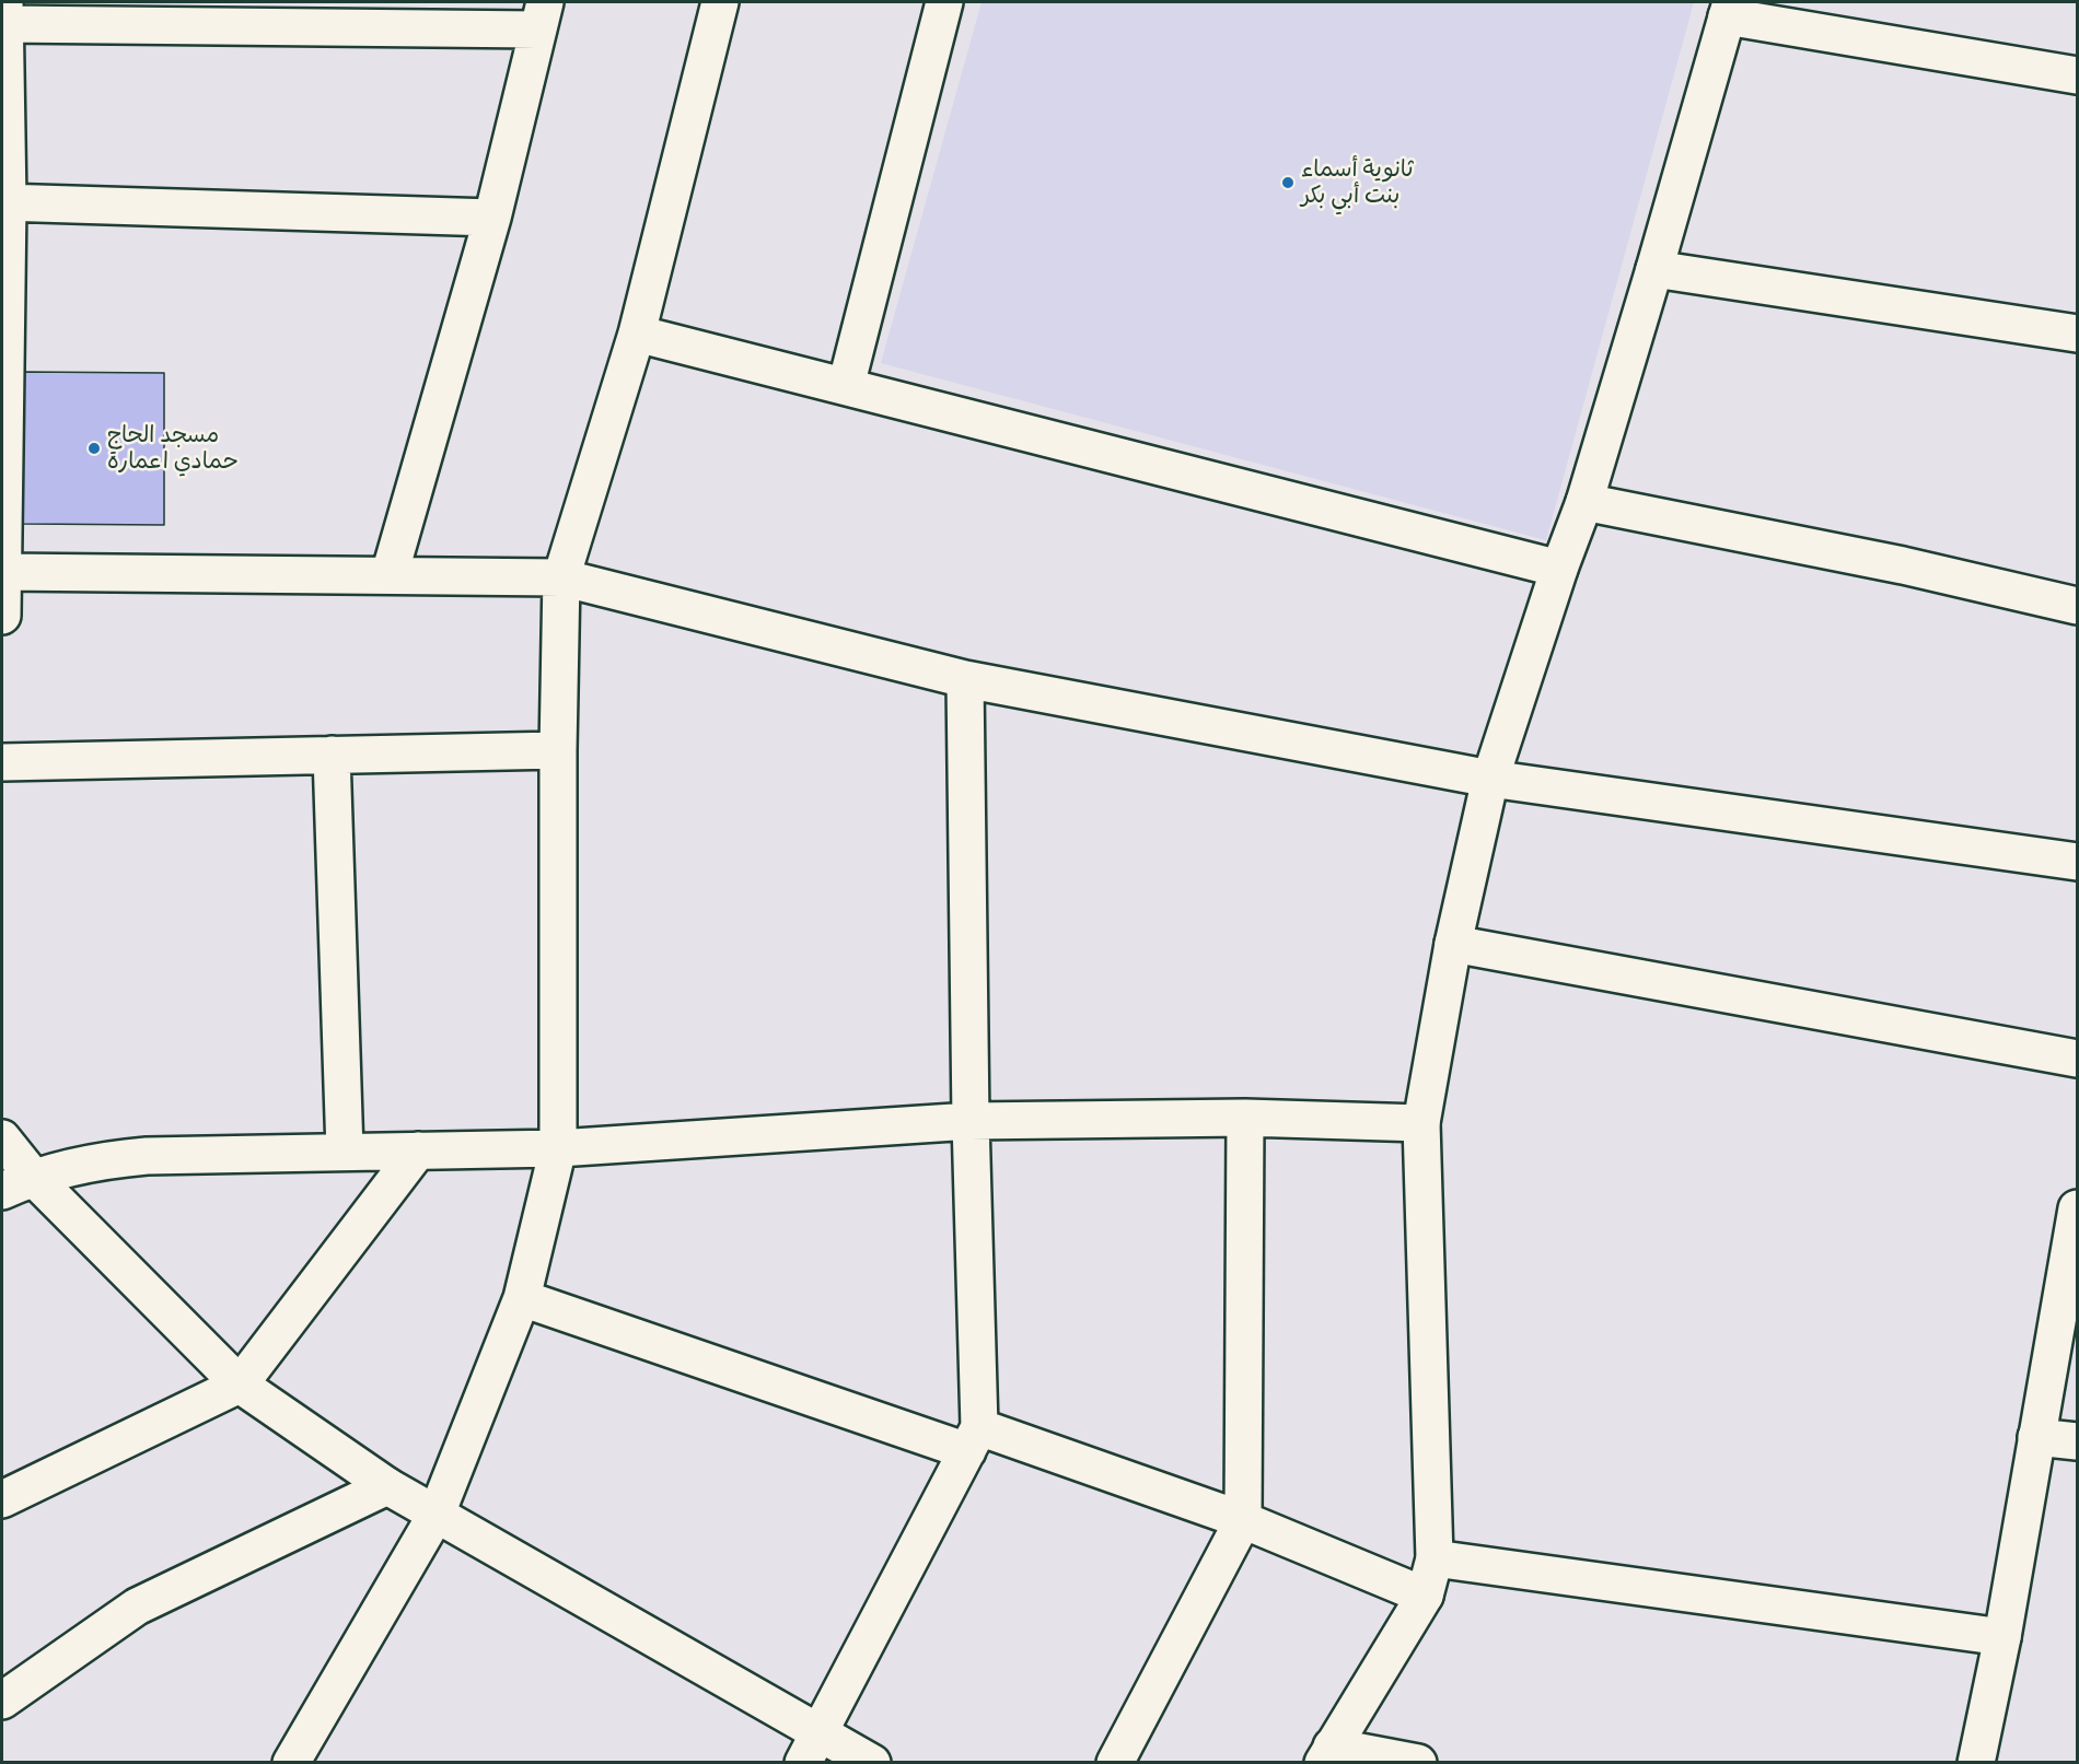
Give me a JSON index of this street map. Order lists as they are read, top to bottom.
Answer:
{
  "places": ["ثانوية أسماء بنت أبي بكر", "مسجد الحاج حمادي اعمارة"]
}
